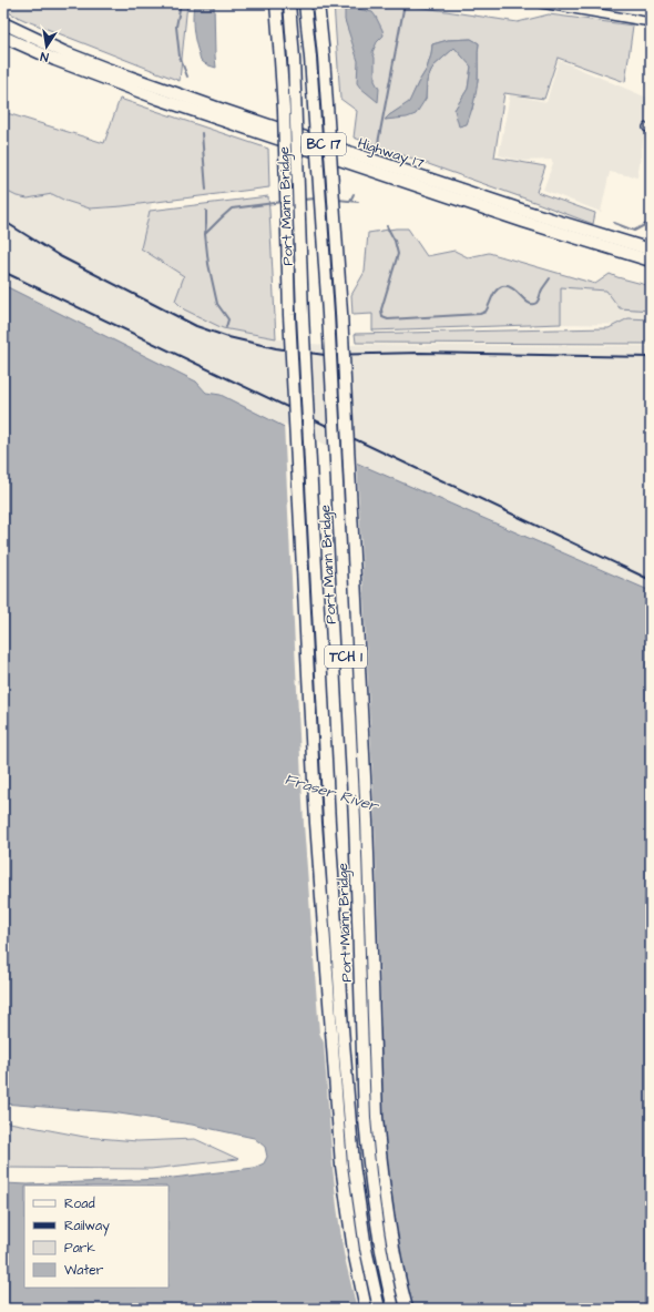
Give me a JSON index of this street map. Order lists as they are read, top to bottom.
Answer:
{
  "streets": {
    "highway": [
      "BC 17",
      "Highway 17",
      "Port Mann Bridge",
      "TCH 1"
    ]
  },
  "water": ["Fraser River"],
  "legend": [
    "Road",
    "Railway",
    "Park",
    "Water"
  ],
  "north": "bottom"
}
